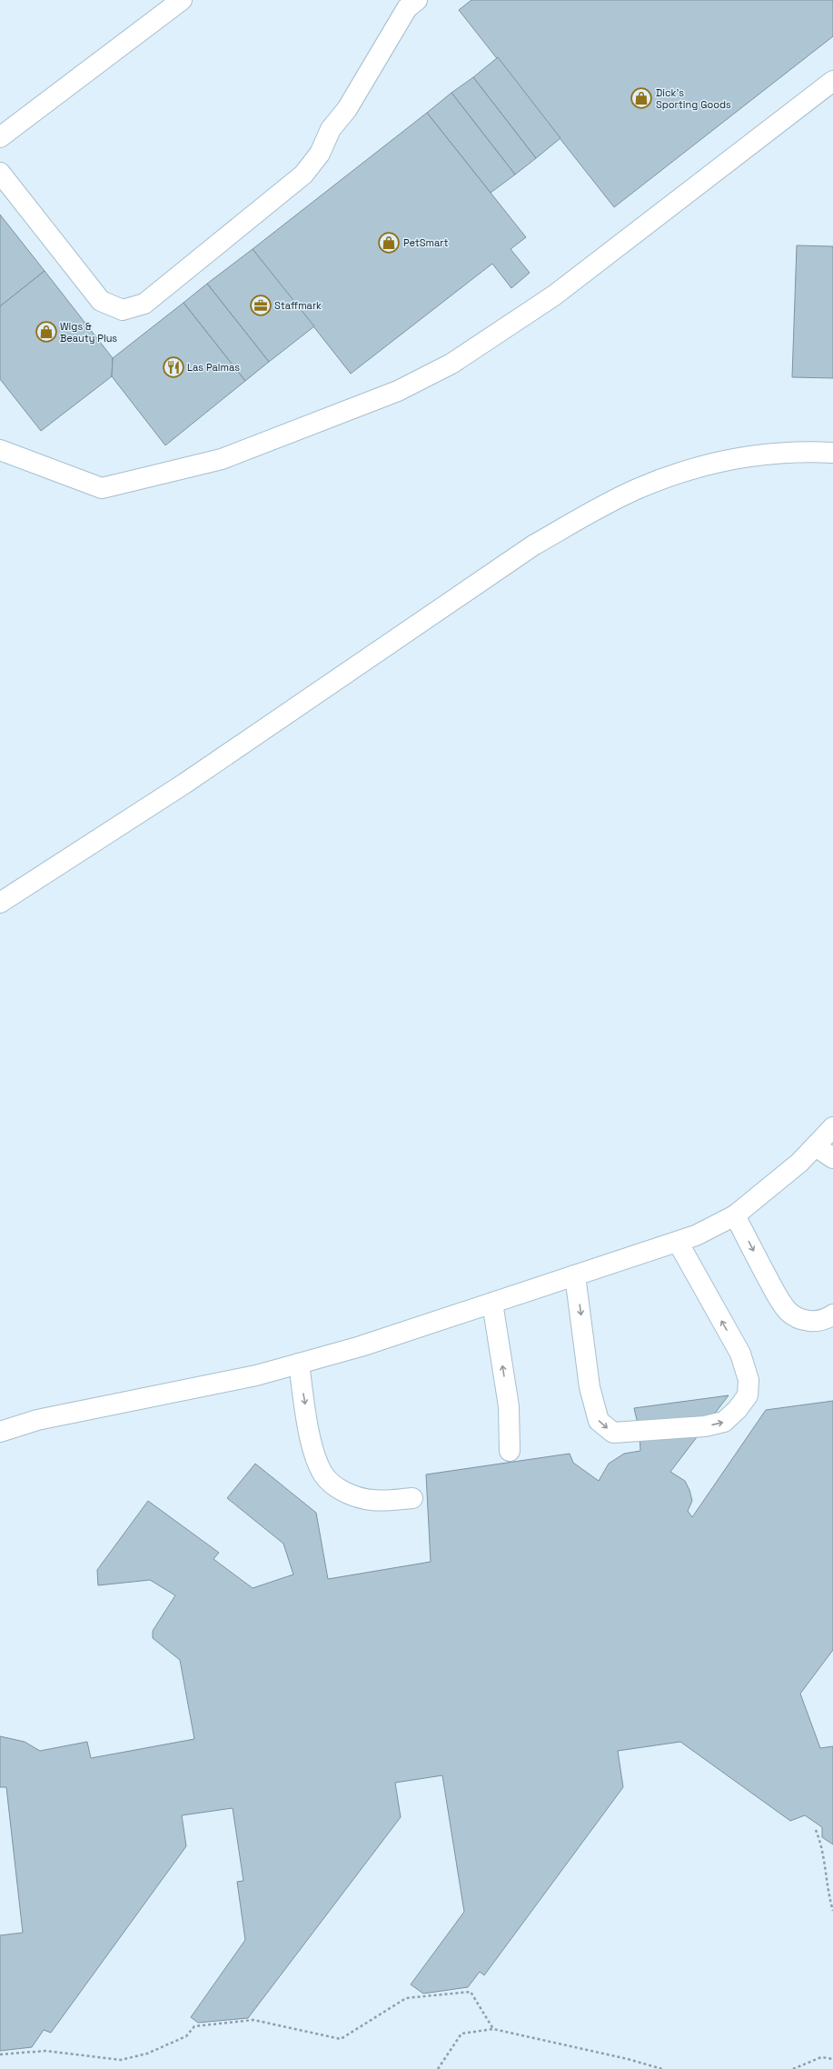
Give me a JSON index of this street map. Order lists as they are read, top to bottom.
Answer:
{
  "places": {
    "shop": ["Dick's Sporting Goods", "PetSmart", "Wigs & Beauty Plus"],
    "office": ["Staffmark"],
    "restaurant": ["Las Palmas"]
  }
}
